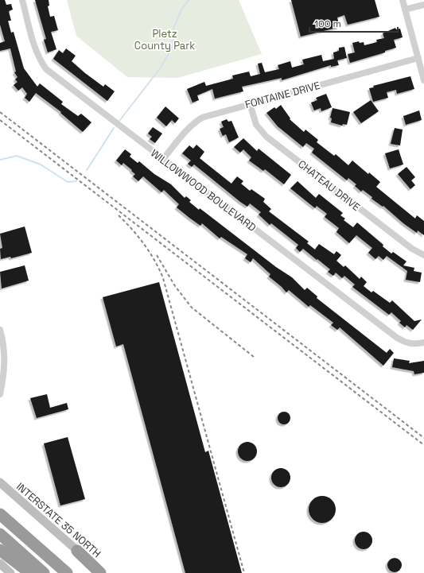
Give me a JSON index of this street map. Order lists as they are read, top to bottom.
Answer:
{
  "streets": {
    "main road": ["INTERSTATE 35 NORTH"],
    "street": ["FONTAINE DRIVE", "CHATEAU DRIVE", "WILLOWWOOD BOULEVARD"]
  },
  "crossings": [
    ["FONTAINE DRIVE", "CHATEAU DRIVE"],
    ["FONTAINE DRIVE", "WILLOWWOOD BOULEVARD"]
  ],
  "parks": ["Pletz County Park"],
  "scale_bar": "100 m"
}
